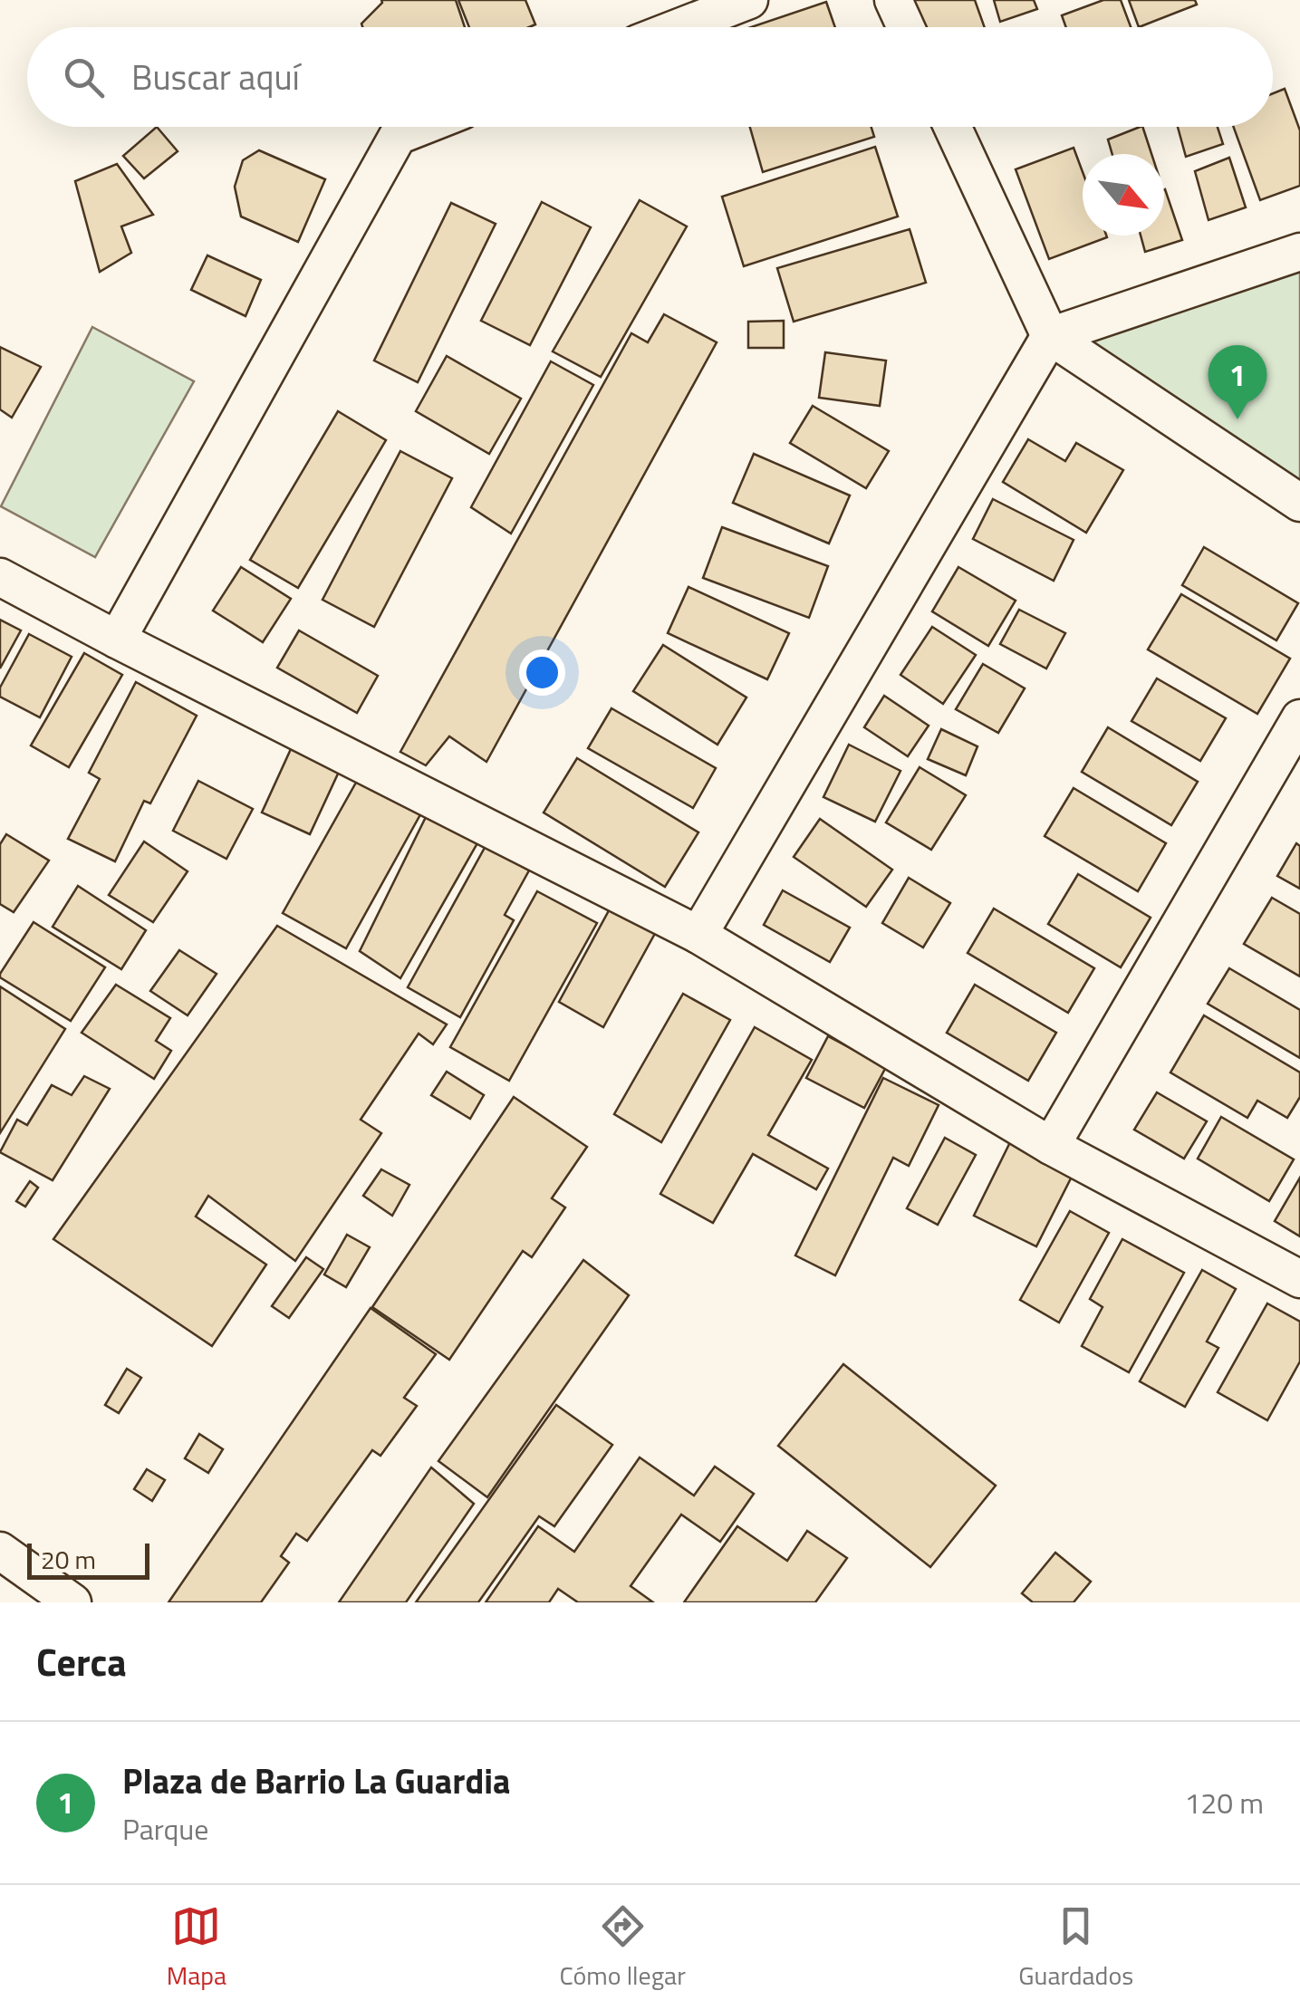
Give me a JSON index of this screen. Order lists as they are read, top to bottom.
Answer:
{
  "scale_bar": "20 m",
  "north": "bottom right",
  "page": {
    "search": "Buscar aquí",
    "pins": "1",
    "scale": "20 m",
    "heading": "Cerca",
    "list": [
      {
        "mark": "1",
        "name": "Plaza de Barrio La Guardia",
        "note": "Parque",
        "value": "120 m"
      }
    ],
    "nav": ["Mapa", "Cómo llegar", "Guardados"]
  }
}
